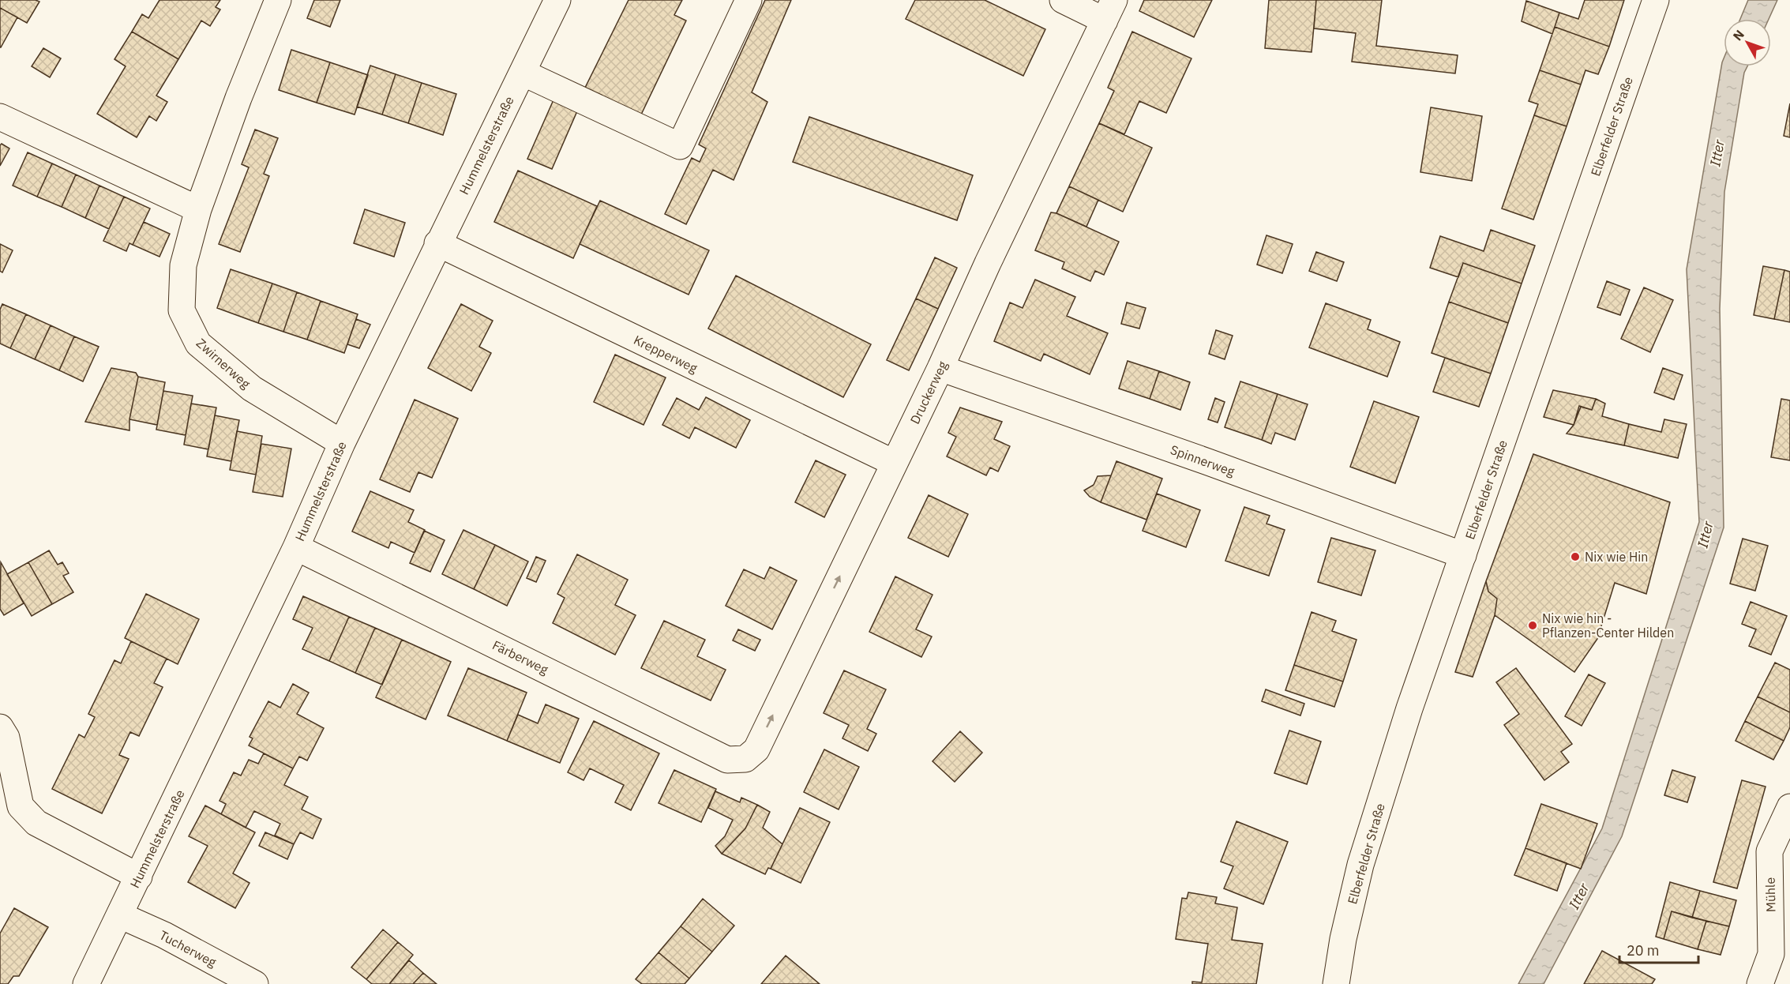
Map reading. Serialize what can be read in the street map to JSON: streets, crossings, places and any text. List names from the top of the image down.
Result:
{
  "streets": {
    "street": [
      "Elberfelder Straße",
      "Hummelsterstraße",
      "Krepperweg",
      "Zwirnerweg",
      "Druckerweg",
      "Spinnerweg",
      "Färberweg",
      "Mühle",
      "Tucherweg"
    ]
  },
  "crossings": [
    ["Elberfelder Straße", "Spinnerweg"],
    ["Hummelsterstraße", "Krepperweg"],
    ["Hummelsterstraße", "Zwirnerweg"],
    ["Hummelsterstraße", "Färberweg"],
    ["Hummelsterstraße", "Tucherweg"],
    ["Krepperweg", "Druckerweg"],
    ["Druckerweg", "Spinnerweg"],
    ["Druckerweg", "Färberweg"]
  ],
  "one_way": ["Druckerweg"],
  "water": ["Itter"],
  "places": ["Nix wie Hin", "Nix wie hin - Pflanzen-Center Hilden"],
  "scale_bar": "20 m",
  "north": "top left"
}
